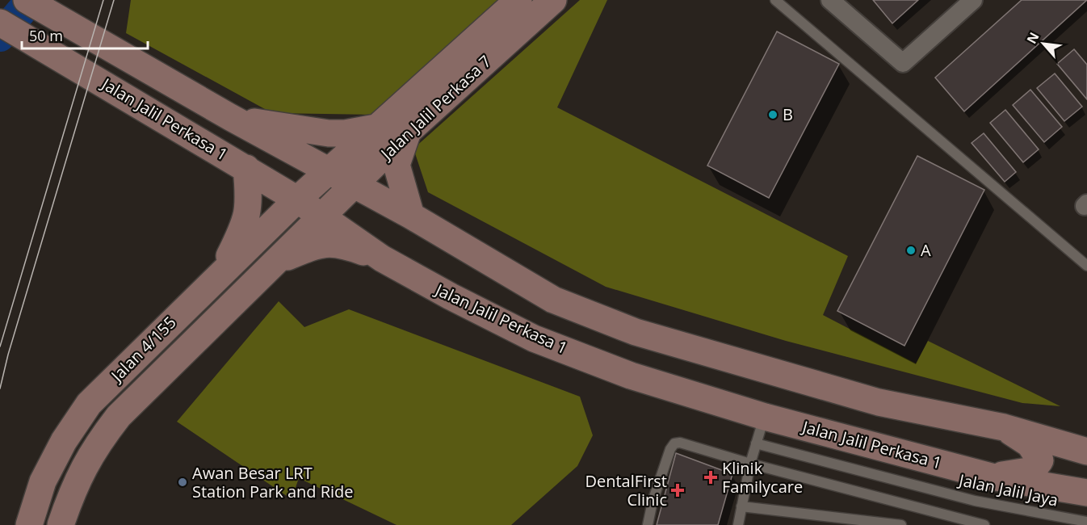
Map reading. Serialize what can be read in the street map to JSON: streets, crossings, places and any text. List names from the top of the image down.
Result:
{
  "streets": {
    "main road": ["Jalan Jalil Perkasa 7", "Jalan Jalil Perkasa 1", "Jalan 4/155"],
    "lane": ["Jalan Jalil Jaya"]
  },
  "crossings": [
    ["Jalan Jalil Perkasa 7", "Jalan Jalil Perkasa 1"],
    ["Jalan Jalil Perkasa 7", "Jalan 4/155"],
    ["Jalan Jalil Perkasa 1", "Jalan 4/155"]
  ],
  "places": {
    "other": ["B", "A", "Awan Besar LRT Station Park and Ride"],
    "health": ["Klinik Familycare", "DentalFirst Clinic"]
  },
  "scale_bar": "50 m",
  "north": "top left"
}
